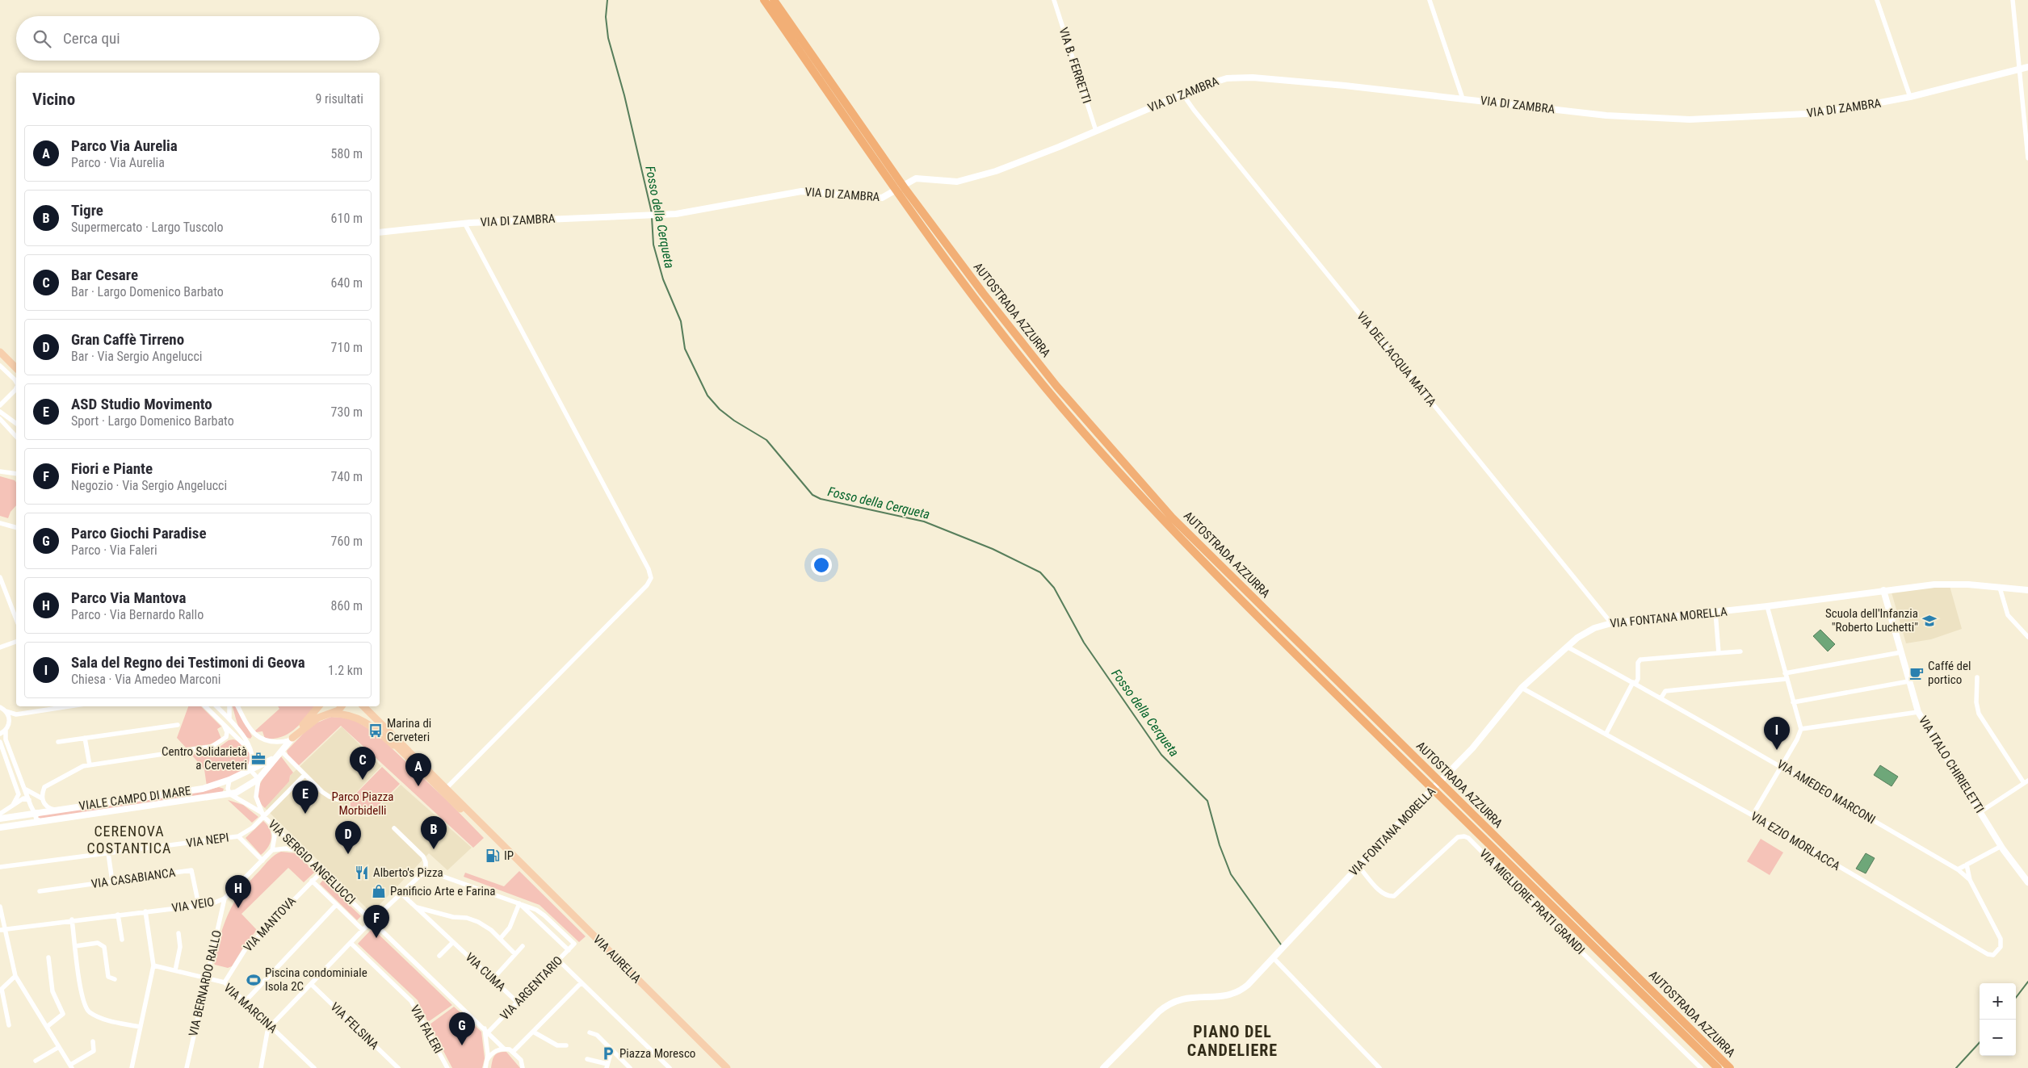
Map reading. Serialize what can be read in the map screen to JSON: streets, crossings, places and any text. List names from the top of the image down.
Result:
{
  "streets": {
    "highway": ["AUTOSTRADA AZZURRA"],
    "main road": ["VIA AURELIA"],
    "street": [
      "VIA B. FERRETTI",
      "VIA DI ZAMBRA",
      "VIA DELL'ACQUA MATTA",
      "VIA FONTANA MORELLA",
      "VIA ITALO CHIRIELETTI",
      "VIA AMEDEO MARCONI",
      "VIALE CAMPO DI MARE",
      "VIA NEPI",
      "VIA EZIO MORLACCA",
      "VIA SERGIO ANGELUCCI",
      "VIA CASABIANCA",
      "VIA MIGLIORIE PRATI GRANDI",
      "VIA VEIO",
      "VIA MANTOVA",
      "VIA CUMA",
      "VIA BERNARDO RALLO",
      "VIA ARGENTARIO",
      "VIA MARCINA",
      "VIA FELSINA",
      "VIA FALERI"
    ]
  },
  "crossings": [
    ["VIA B. FERRETTI", "VIA DI ZAMBRA"],
    ["VIA DI ZAMBRA", "VIA DELL'ACQUA MATTA"],
    ["VIA DELL'ACQUA MATTA", "VIA FONTANA MORELLA"],
    ["VIA FONTANA MORELLA", "VIA ITALO CHIRIELETTI"],
    ["VIA FONTANA MORELLA", "VIA AMEDEO MARCONI"],
    ["VIA FONTANA MORELLA", "VIA EZIO MORLACCA"],
    ["VIA FONTANA MORELLA", "VIA MIGLIORIE PRATI GRANDI"],
    ["VIA AMEDEO MARCONI", "VIA EZIO MORLACCA"],
    ["VIALE CAMPO DI MARE", "VIA SERGIO ANGELUCCI"],
    ["VIA NEPI", "VIA SERGIO ANGELUCCI"],
    ["VIA SERGIO ANGELUCCI", "VIA MANTOVA"],
    ["VIA SERGIO ANGELUCCI", "VIA ARGENTARIO"],
    ["VIA CASABIANCA", "VIA VEIO"],
    ["VIA VEIO", "VIA BERNARDO RALLO"],
    ["VIA MANTOVA", "VIA MARCINA"],
    ["VIA CUMA", "VIA ARGENTARIO"],
    ["VIA BERNARDO RALLO", "VIA MARCINA"]
  ],
  "districts": ["CERENOVA COSTANTICA", "PIANO DEL CANDELIERE"],
  "water": ["Fosso della Cerqueta"],
  "parks": ["Parco Piazza Morbidelli"],
  "places": {
    "school or university": ["Scuola dell'Infanzia \"Roberto Luchetti\""],
    "cafe": ["Caffé del portico"],
    "bus stop": ["Marina di Cerveteri"],
    "office": ["Centro Solidarietà a Cerveteri"],
    "fuel station": ["IP"],
    "restaurant": ["Alberto's Pizza"],
    "shop": ["Panificio Arte e Farina"],
    "sports": ["Piscina condominiale Isola 2C"],
    "parking": ["Piazza Moresco"]
  },
  "page": {
    "search": "Cerca qui",
    "heading": ["Vicino", "9 risultati"],
    "list": [
      {
        "mark": "A",
        "name": "Parco Via Aurelia",
        "note": "Parco · Via Aurelia",
        "value": "580 m"
      },
      {
        "mark": "B",
        "name": "Tigre",
        "note": "Supermercato · Largo Tuscolo",
        "value": "610 m"
      },
      {
        "mark": "C",
        "name": "Bar Cesare",
        "note": "Bar · Largo Domenico Barbato",
        "value": "640 m"
      },
      {
        "mark": "D",
        "name": "Gran Caffè Tirreno",
        "note": "Bar · Via Sergio Angelucci",
        "value": "710 m"
      },
      {
        "mark": "E",
        "name": "ASD Studio Movimento",
        "note": "Sport · Largo Domenico Barbato",
        "value": "730 m"
      },
      {
        "mark": "F",
        "name": "Fiori e Piante",
        "note": "Negozio · Via Sergio Angelucci",
        "value": "740 m"
      },
      {
        "mark": "G",
        "name": "Parco Giochi Paradise",
        "note": "Parco · Via Faleri",
        "value": "760 m"
      },
      {
        "mark": "H",
        "name": "Parco Via Mantova",
        "note": "Parco · Via Bernardo Rallo",
        "value": "860 m"
      },
      {
        "mark": "I",
        "name": "Sala del Regno dei Testimoni di Geova",
        "note": "Chiesa · Via Amedeo Marconi",
        "value": "1.2 km"
      }
    ],
    "pins": [
      "I",
      "C",
      "A",
      "E",
      "B",
      "D",
      "H",
      "F",
      "G"
    ],
    "map_buttons": ["+", "−"]
  }
}
